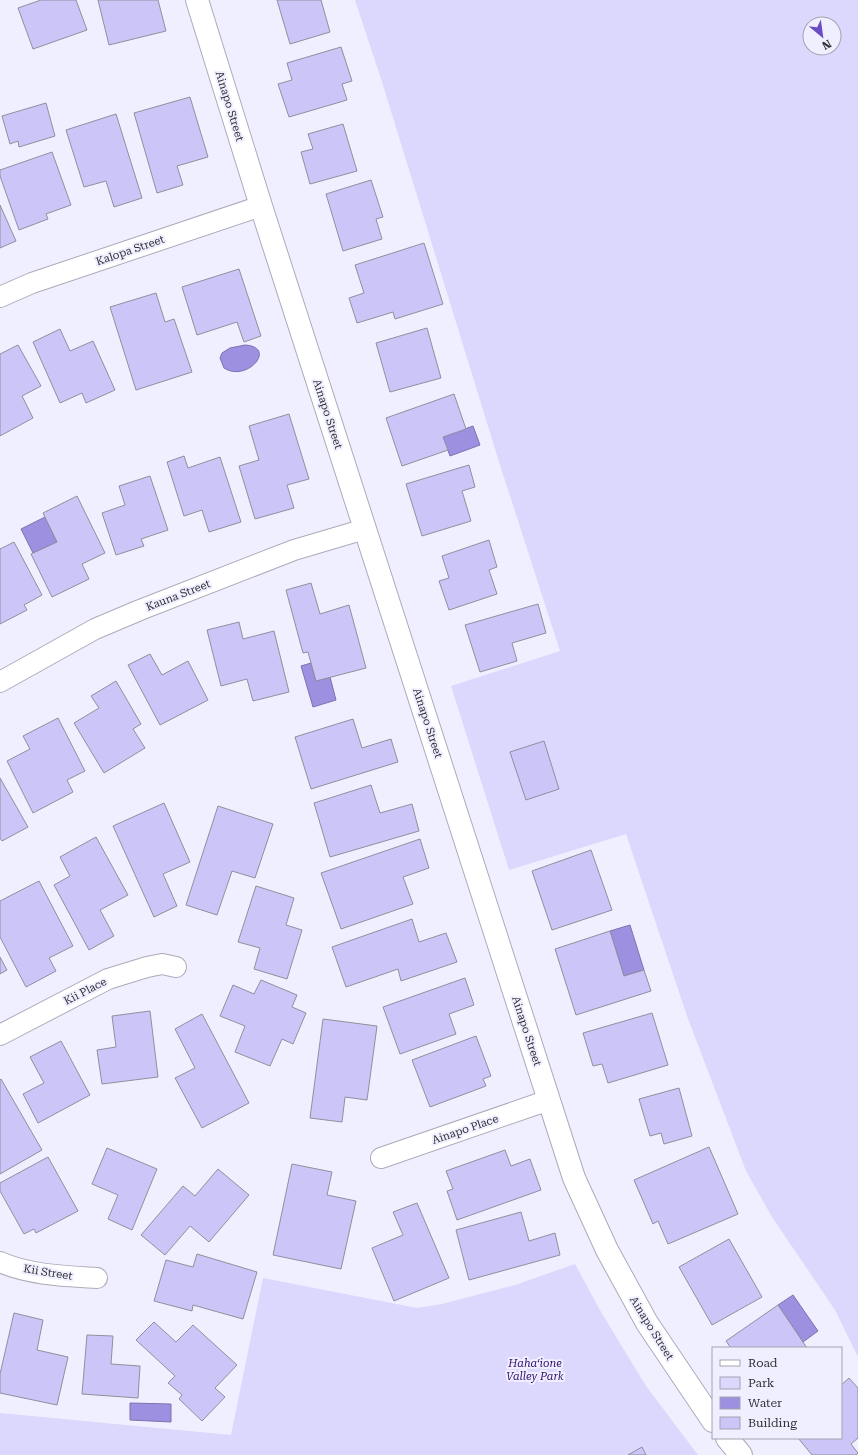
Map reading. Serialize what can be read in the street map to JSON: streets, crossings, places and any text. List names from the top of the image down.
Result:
{
  "streets": {
    "street": [
      "Ainapo Street",
      "Kalopa Street",
      "Kauna Street",
      "Kii Place",
      "Ainapo Place",
      "Kii Street"
    ]
  },
  "crossings": [
    ["Ainapo Street", "Kalopa Street"],
    ["Ainapo Street", "Kauna Street"],
    ["Ainapo Street", "Ainapo Place"]
  ],
  "parks": ["Haha‘ione Valley Park"],
  "legend": [
    "Road",
    "Park",
    "Water",
    "Building"
  ],
  "north": "bottom right"
}
